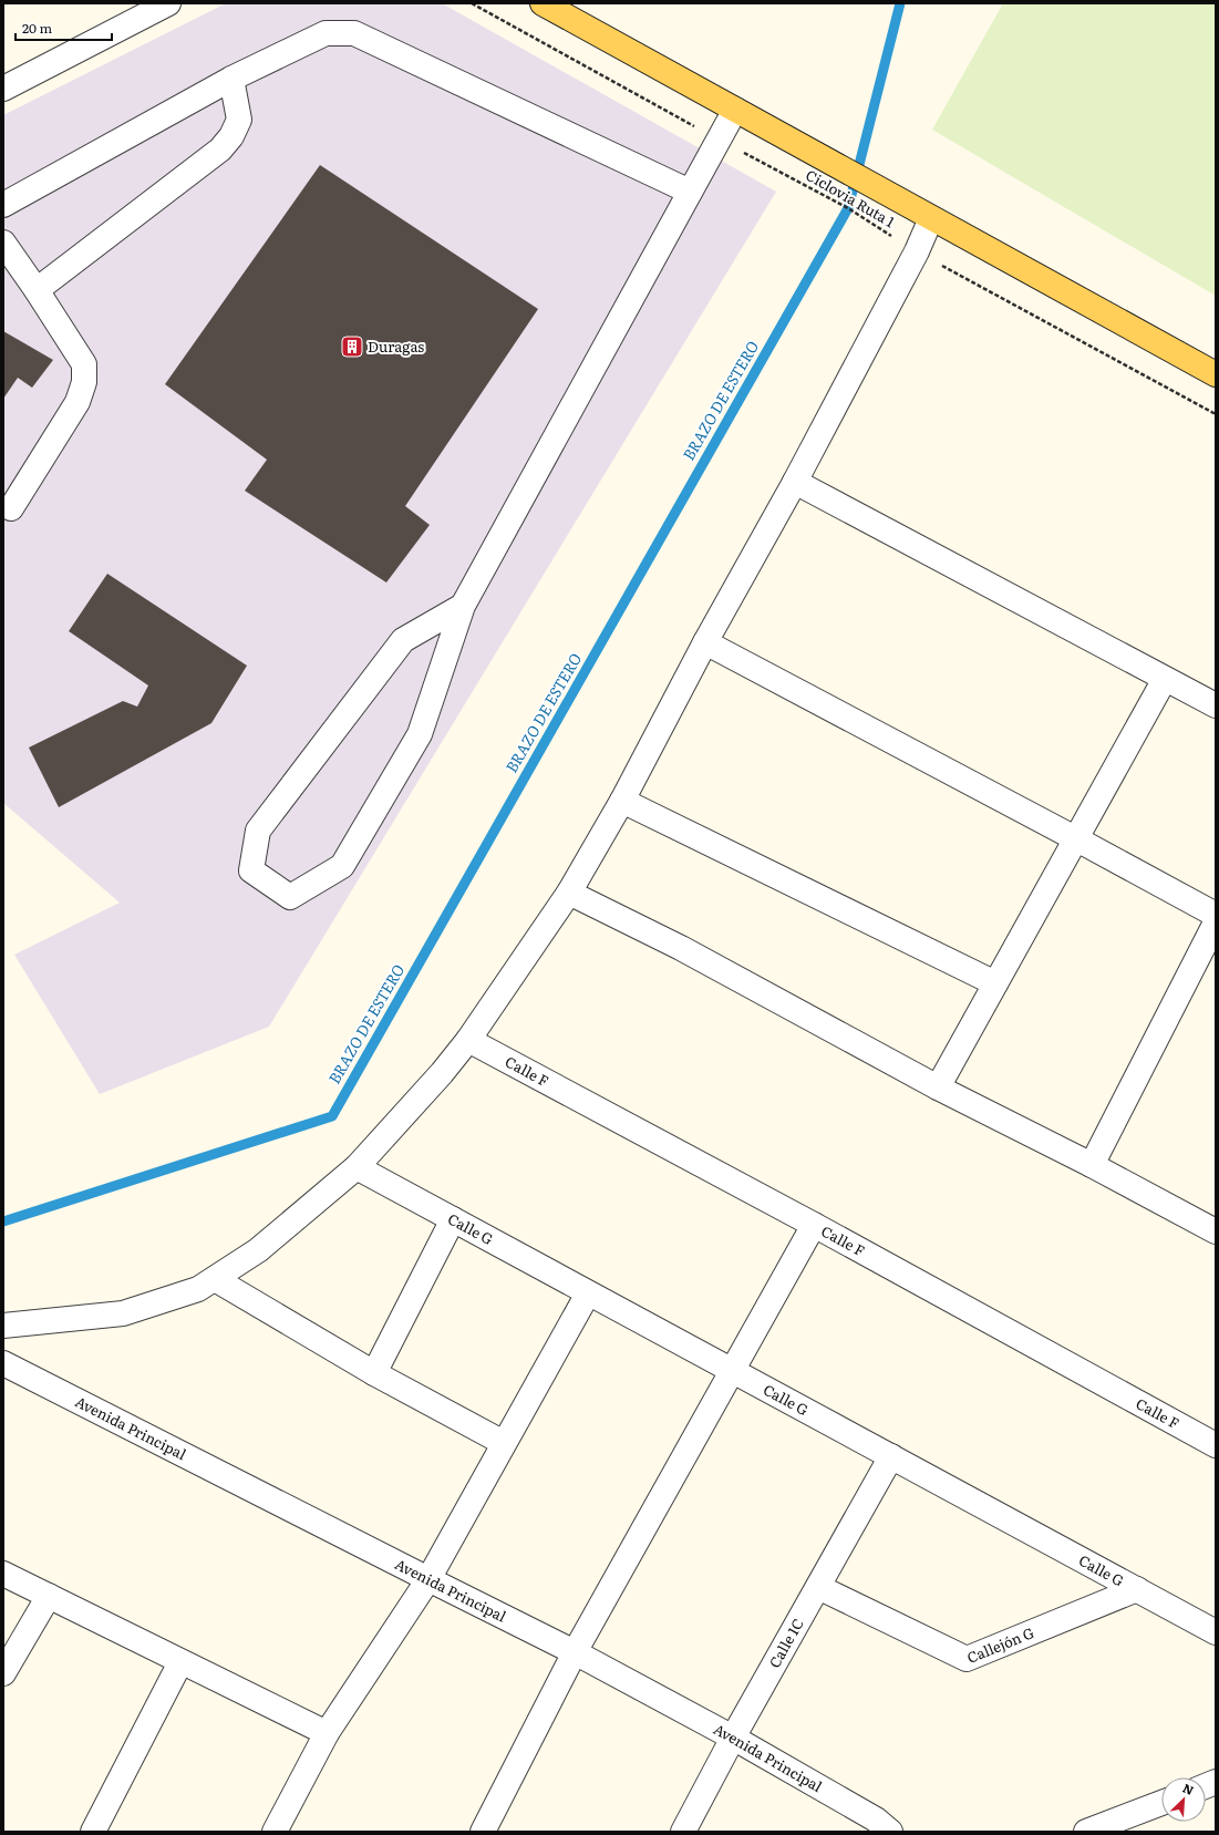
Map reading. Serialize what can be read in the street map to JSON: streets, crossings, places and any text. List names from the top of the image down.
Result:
{
  "streets": {
    "street": [
      "Calle F",
      "Calle G",
      "Avenida Principal",
      "Callejón G",
      "Calle 1C"
    ],
    "path": ["Ciclovia Ruta 1"]
  },
  "crossings": [
    ["Calle G", "Callejón G"],
    ["Calle G", "Calle 1C"],
    ["Avenida Principal", "Calle 1C"],
    ["Callejón G", "Calle 1C"]
  ],
  "water": ["BRAZO DE ESTERO"],
  "places": {
    "building": ["Duragas"]
  },
  "scale_bar": "20 m",
  "north": "top right"
}
